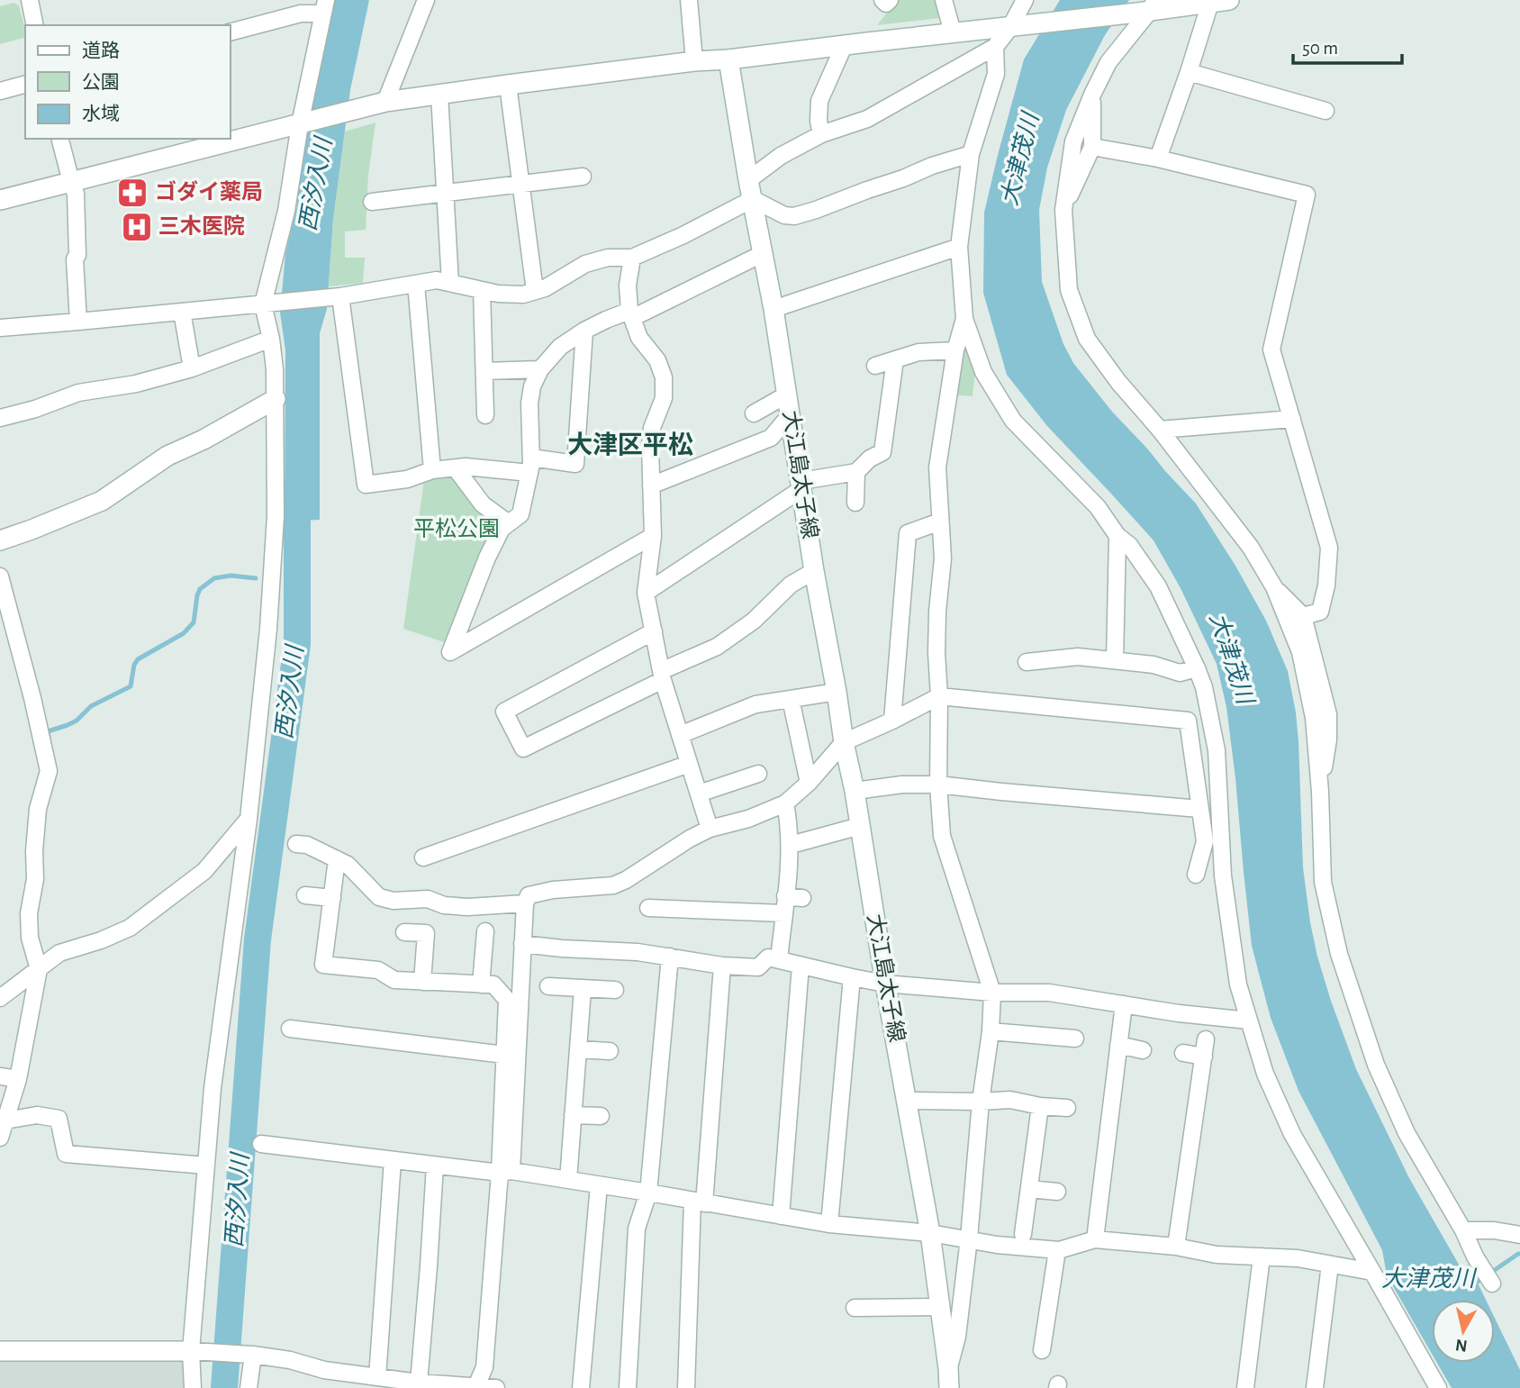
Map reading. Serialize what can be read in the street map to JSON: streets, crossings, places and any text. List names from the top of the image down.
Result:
{
  "streets": {
    "main road": ["大江島太子線"]
  },
  "districts": ["大津区平松"],
  "water": ["大津茂川", "西汐入川"],
  "parks": ["平松公園"],
  "places": {
    "pharmacy": ["ゴダイ薬局"],
    "hospital": ["三木医院"]
  },
  "legend": ["道路", "公園", "水域"],
  "scale_bar": "50 m",
  "north": "bottom"
}
